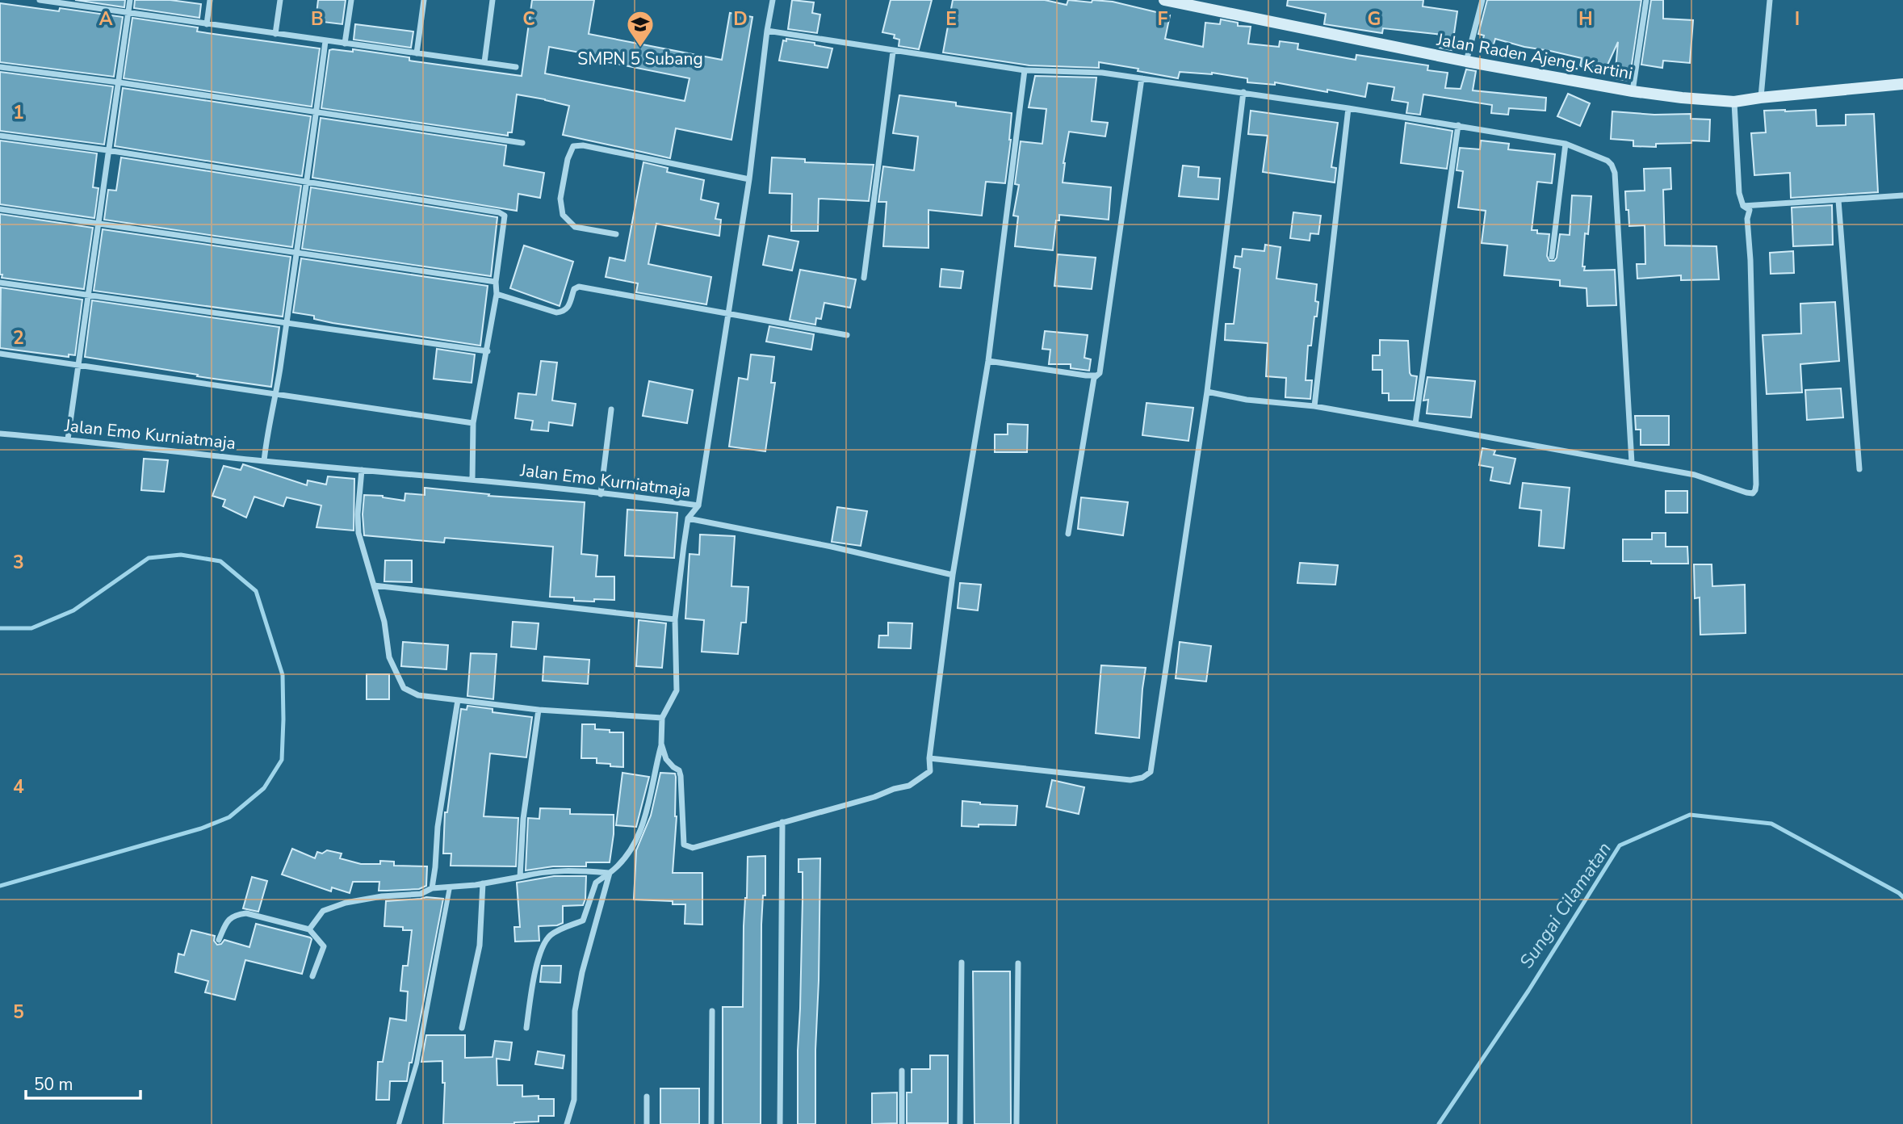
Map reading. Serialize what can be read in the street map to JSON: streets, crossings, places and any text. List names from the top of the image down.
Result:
{
  "streets": {
    "main road": ["Jalan Raden Ajeng. Kartini"],
    "street": ["Jalan Emo Kurniatmaja"]
  },
  "water": ["Sungai Cilamatan"],
  "places": {
    "school or university": ["SMPN 5 Subang"]
  },
  "scale_bar": "50 m",
  "grid": {
    "columns": [
      "A",
      "B",
      "C",
      "D",
      "E",
      "F",
      "G",
      "H",
      "I"
    ],
    "rows": [
      "1",
      "2",
      "3",
      "4",
      "5"
    ]
  }
}
